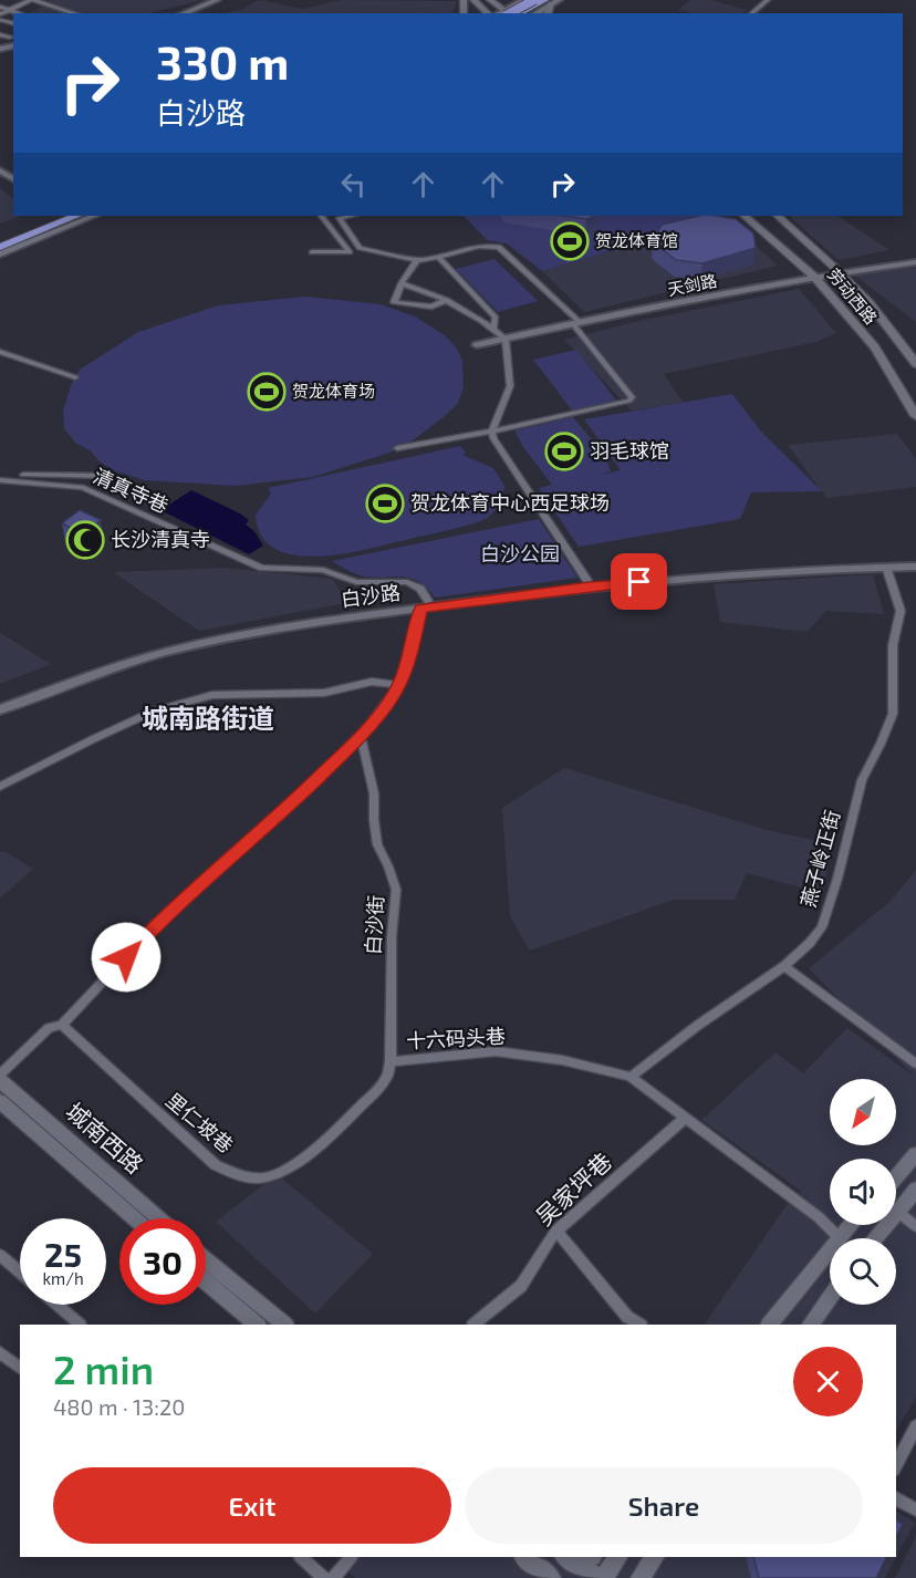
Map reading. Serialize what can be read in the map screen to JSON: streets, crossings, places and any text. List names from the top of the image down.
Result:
{
  "streets": {
    "main road": ["劳动西路", "城南西路"],
    "street": [
      "天剑路",
      "清真寺巷",
      "白沙路",
      "燕子岭正街",
      "白沙街",
      "十六码头巷",
      "里仁坡巷",
      "吴家坪巷"
    ]
  },
  "crossings": [
    ["天剑路", "劳动西路"],
    ["清真寺巷", "白沙路"],
    ["白沙路", "燕子岭正街"],
    ["燕子岭正街", "十六码头巷"],
    ["白沙街", "里仁坡巷"],
    ["十六码头巷", "里仁坡巷"]
  ],
  "districts": ["城南路街道"],
  "parks": ["白沙公园"],
  "places": {
    "sports": [
      "贺龙体育馆",
      "贺龙体育场",
      "羽毛球馆",
      "贺龙体育中心西足球场"
    ],
    "mosque": ["长沙清真寺"]
  },
  "north": "bottom left",
  "page": {
    "turn": ["330 m", "白沙路"],
    "speed": "25 km/h",
    "limit": "30",
    "heading": ["2 min", "480 m · 13:20"],
    "buttons": ["Exit", "Share"]
  }
}
